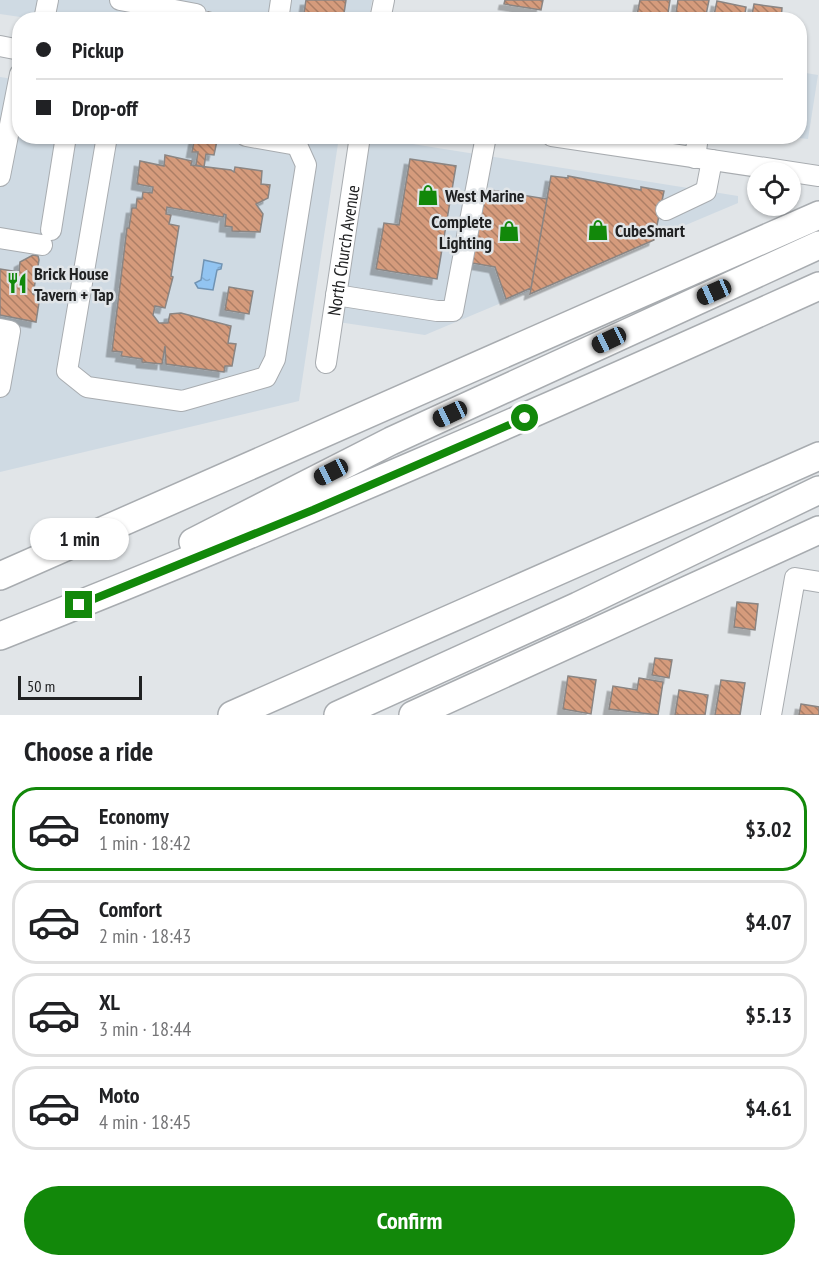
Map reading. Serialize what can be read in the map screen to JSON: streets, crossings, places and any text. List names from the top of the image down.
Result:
{
  "streets": {
    "street": ["North Church Avenue"]
  },
  "places": {
    "shop": ["West Marine", "CubeSmart", "Complete Lighting"],
    "restaurant": ["Brick House Tavern + Tap"]
  },
  "scale_bar": "50 m",
  "page": {
    "banner": ["Pickup", "Drop-off"],
    "bubble": "1 min",
    "scale": "50 m",
    "heading": "Choose a ride",
    "list": [
      {
        "name": "Economy",
        "note": "1 min · 18:42",
        "value": "$3.02"
      },
      {
        "name": "Comfort",
        "note": "2 min · 18:43",
        "value": "$4.07"
      },
      {
        "name": "XL",
        "note": "3 min · 18:44",
        "value": "$5.13"
      },
      {
        "name": "Moto",
        "note": "4 min · 18:45",
        "value": "$4.61"
      }
    ],
    "buttons": "Confirm"
  }
}
